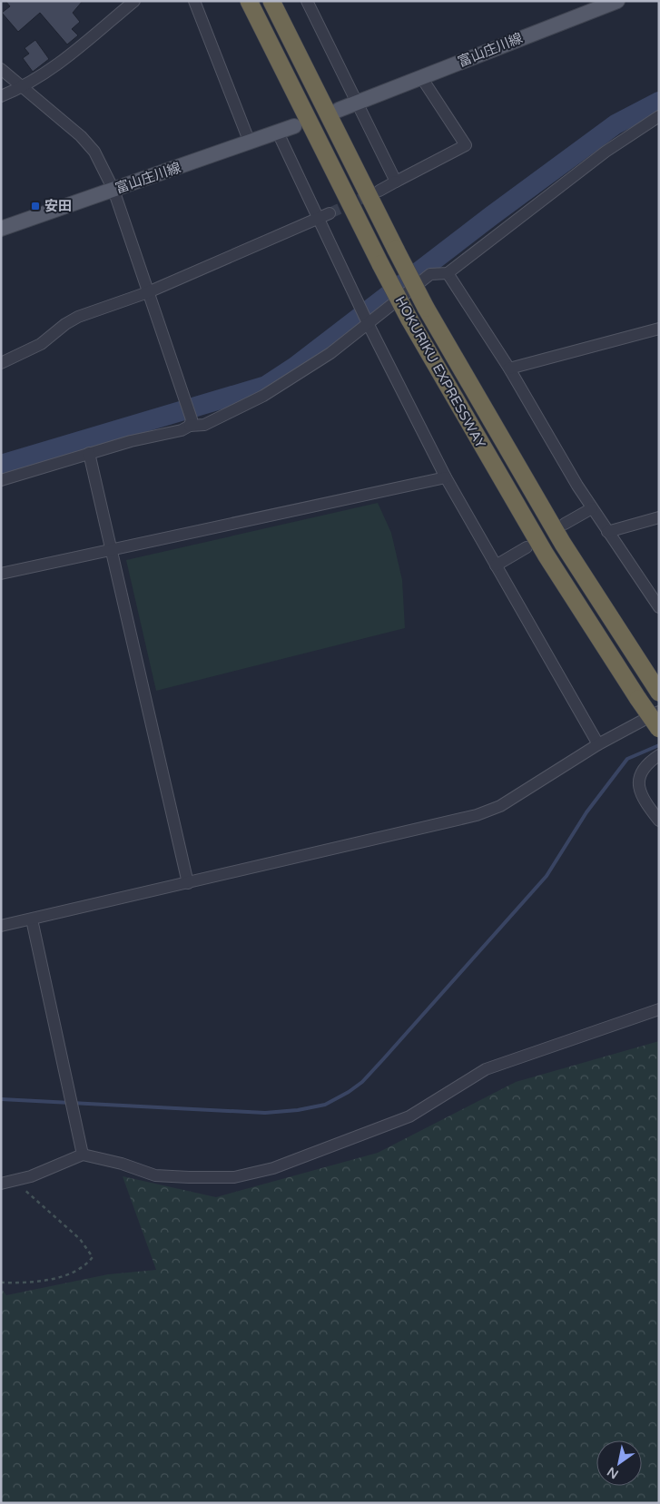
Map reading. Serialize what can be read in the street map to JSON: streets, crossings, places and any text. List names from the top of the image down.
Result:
{
  "streets": {
    "highway": ["HOKURIKU EXPRESSWAY"],
    "main road": ["富山庄川線"]
  },
  "places": {
    "transit": ["安田"]
  },
  "north": "bottom left"
}
